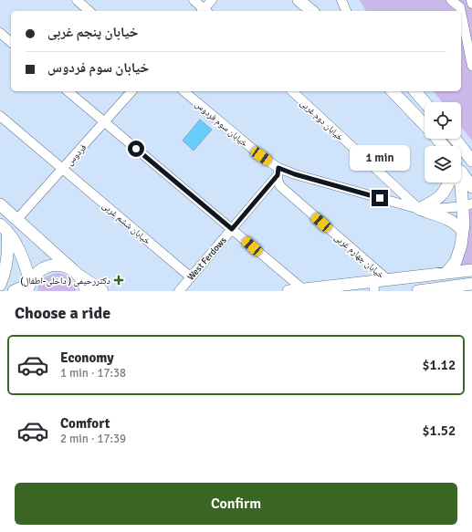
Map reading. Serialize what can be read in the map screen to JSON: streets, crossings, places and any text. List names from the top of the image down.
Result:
{
  "streets": {
    "street": [
      "خیابان دوم غربی",
      "خیابان سوم فردوس",
      "فردوس",
      "خیابان ششم غربی",
      "خیابان چهارم غربی",
      "West Ferdows"
    ]
  },
  "crossings": [
    ["خیابان دوم غربی", "خیابان سوم فردوس"],
    ["خیابان سوم فردوس", "خیابان چهارم غربی"],
    ["خیابان سوم فردوس", "West Ferdows"],
    ["فردوس", "خیابان ششم غربی"],
    ["خیابان ششم غربی", "West Ferdows"],
    ["خیابان چهارم غربی", "West Ferdows"]
  ],
  "places": {
    "health": ["دکتررحیمی ( داخلی-اطفال)"]
  },
  "page": {
    "banner": ["خیابان پنجم غربی", "خیابان سوم فردوس"],
    "bubble": "1 min",
    "heading": "Choose a ride",
    "list": [
      {
        "name": "Economy",
        "note": "1 min · 17:38",
        "value": "$1.12"
      },
      {
        "name": "Comfort",
        "note": "2 min · 17:39",
        "value": "$1.52"
      }
    ],
    "buttons": "Confirm"
  }
}
